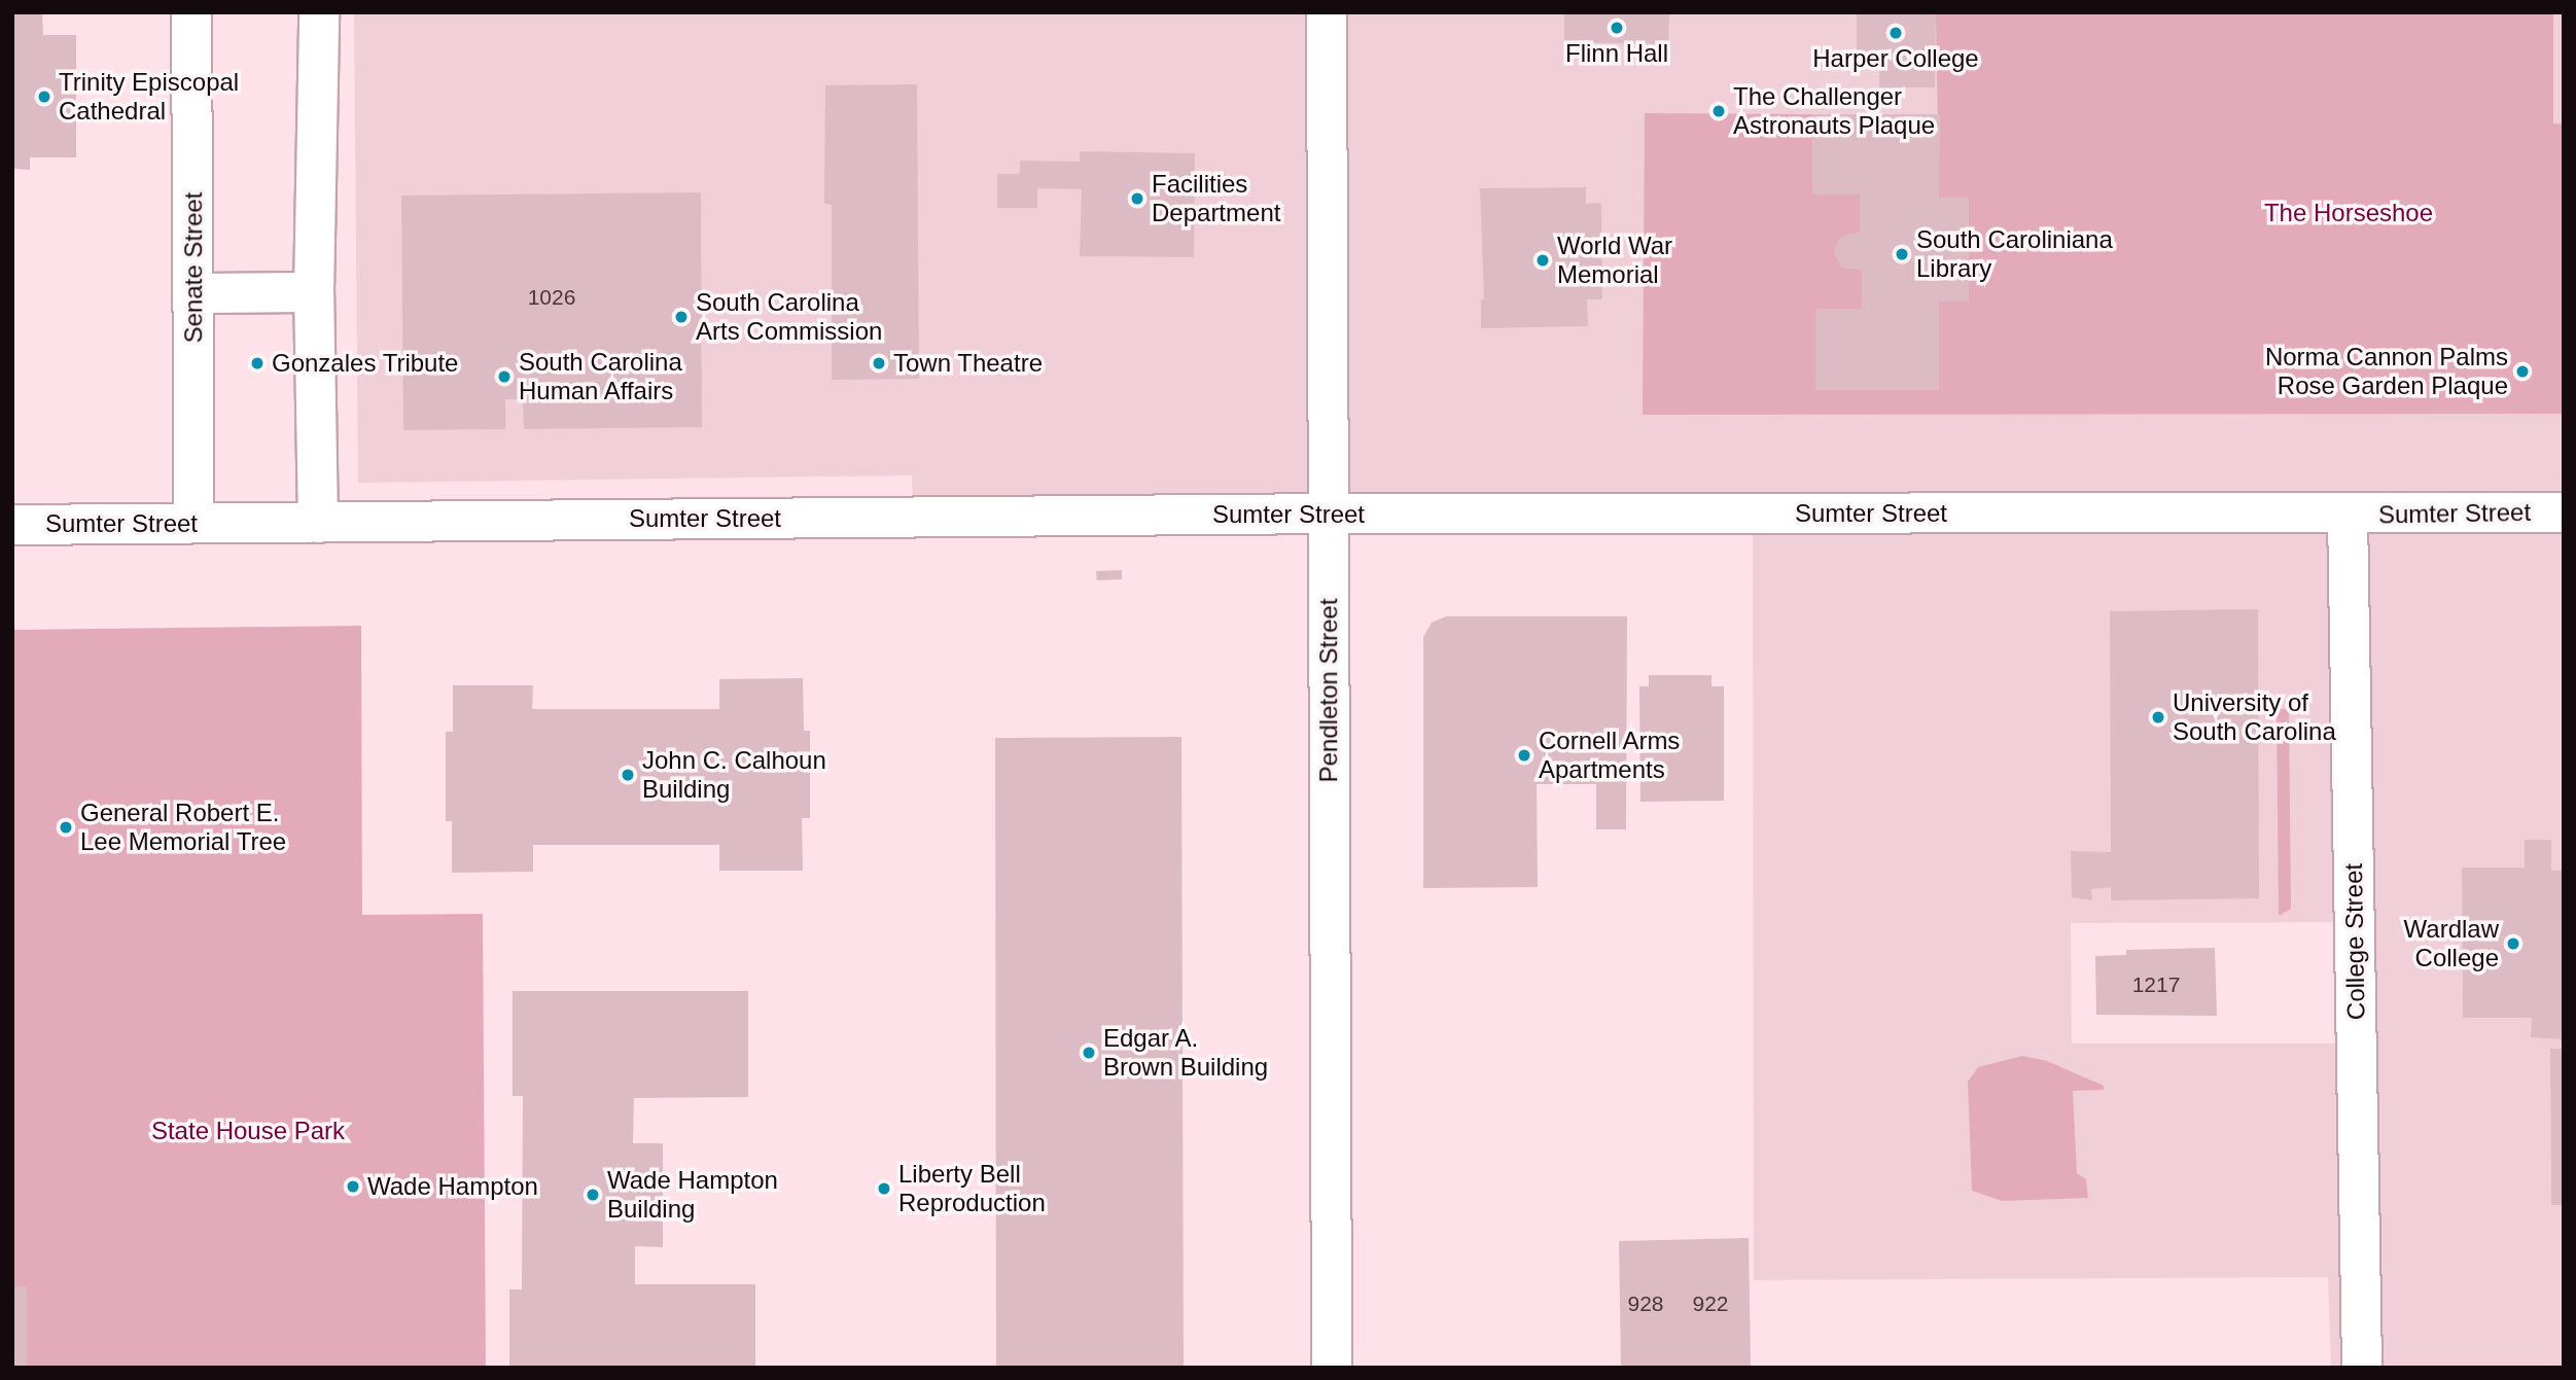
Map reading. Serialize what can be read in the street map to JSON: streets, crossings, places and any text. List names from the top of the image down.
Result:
{
  "streets": {
    "street": [
      "Senate Street",
      "Sumter Street",
      "Pendleton Street",
      "College Street"
    ]
  },
  "crossings": [
    ["Senate Street", "Sumter Street"],
    ["Sumter Street", "Pendleton Street"],
    ["Sumter Street", "College Street"]
  ],
  "parks": ["The Horseshoe", "State House Park"],
  "places": [
    "Flinn Hall",
    "Harper College",
    "Trinity Episcopal Cathedral",
    "The Challenger Astronauts Plaque",
    "Facilities Department",
    "South Caroliniana Library",
    "World War Memorial",
    "South Carolina Arts Commission",
    "Gonzales Tribute",
    "Town Theatre",
    "Norma Cannon Palms Rose Garden Plaque",
    "South Carolina Human Affairs",
    "University of South Carolina",
    "Cornell Arms Apartments",
    "John C. Calhoun Building",
    "General Robert E. Lee Memorial Tree",
    "Wardlaw College",
    "Edgar A. Brown Building",
    "Wade Hampton",
    "Liberty Bell Reproduction",
    "Wade Hampton Building"
  ],
  "house_numbers": [
    "1026",
    "1217",
    "928",
    "922"
  ]
}
